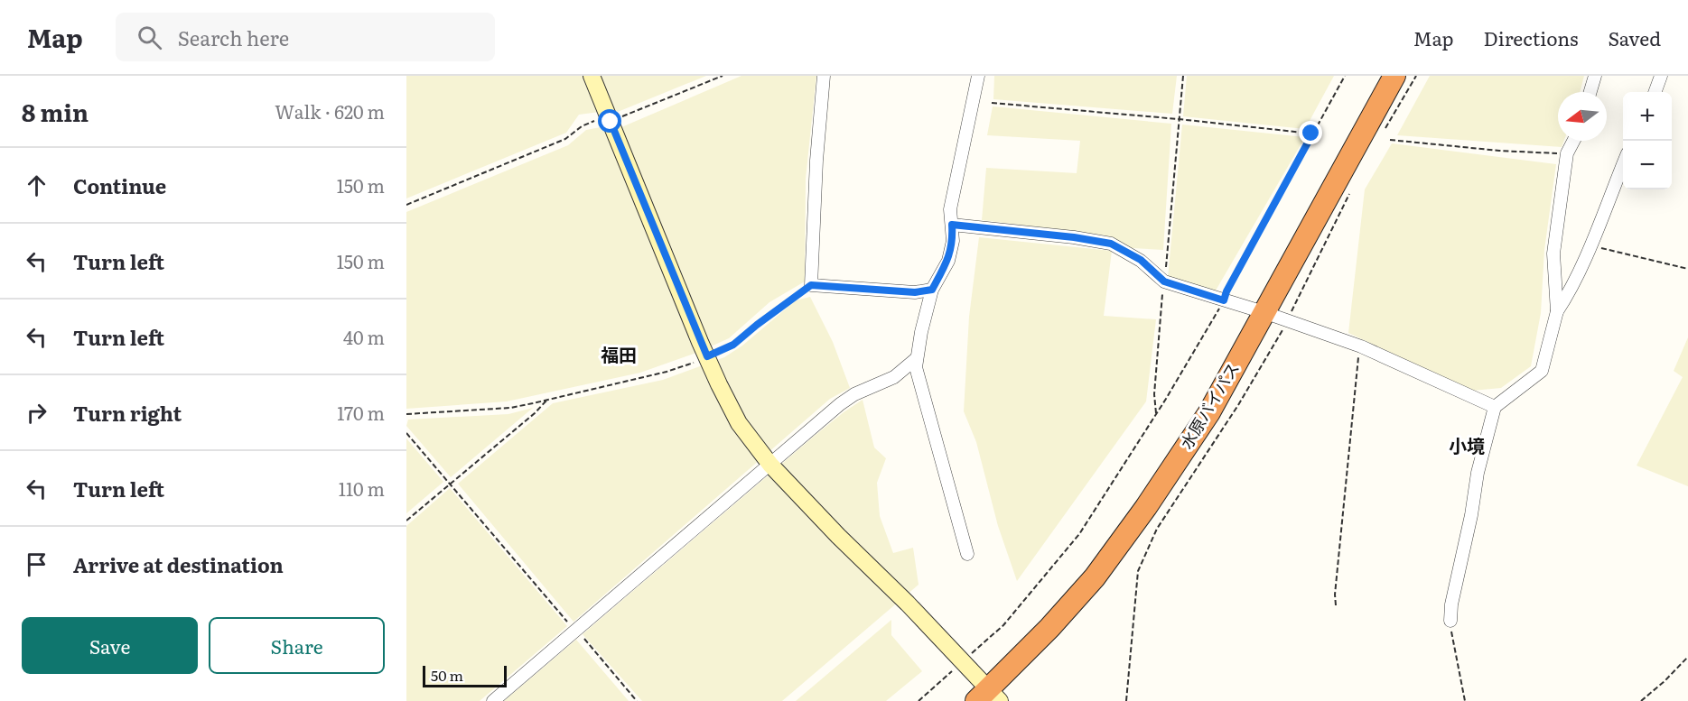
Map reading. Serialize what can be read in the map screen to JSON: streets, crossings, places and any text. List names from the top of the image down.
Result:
{
  "streets": {
    "highway": ["水原バイパス"]
  },
  "districts": ["福田", "小境"],
  "scale_bar": "50 m",
  "north": "left",
  "page": {
    "header": "Map",
    "search": "Search here",
    "nav": ["Map", "Directions", "Saved"],
    "heading": ["8 min", "Walk · 620 m"],
    "map_buttons": ["+", "−"],
    "list": [
      ["Continue", "150 m"],
      ["Turn left", "150 m"],
      ["Turn left", "40 m"],
      ["Turn right", "170 m"],
      ["Turn left", "110 m"],
      "Arrive at destination"
    ],
    "buttons": ["Save", "Share"],
    "scale": "50 m"
  }
}
